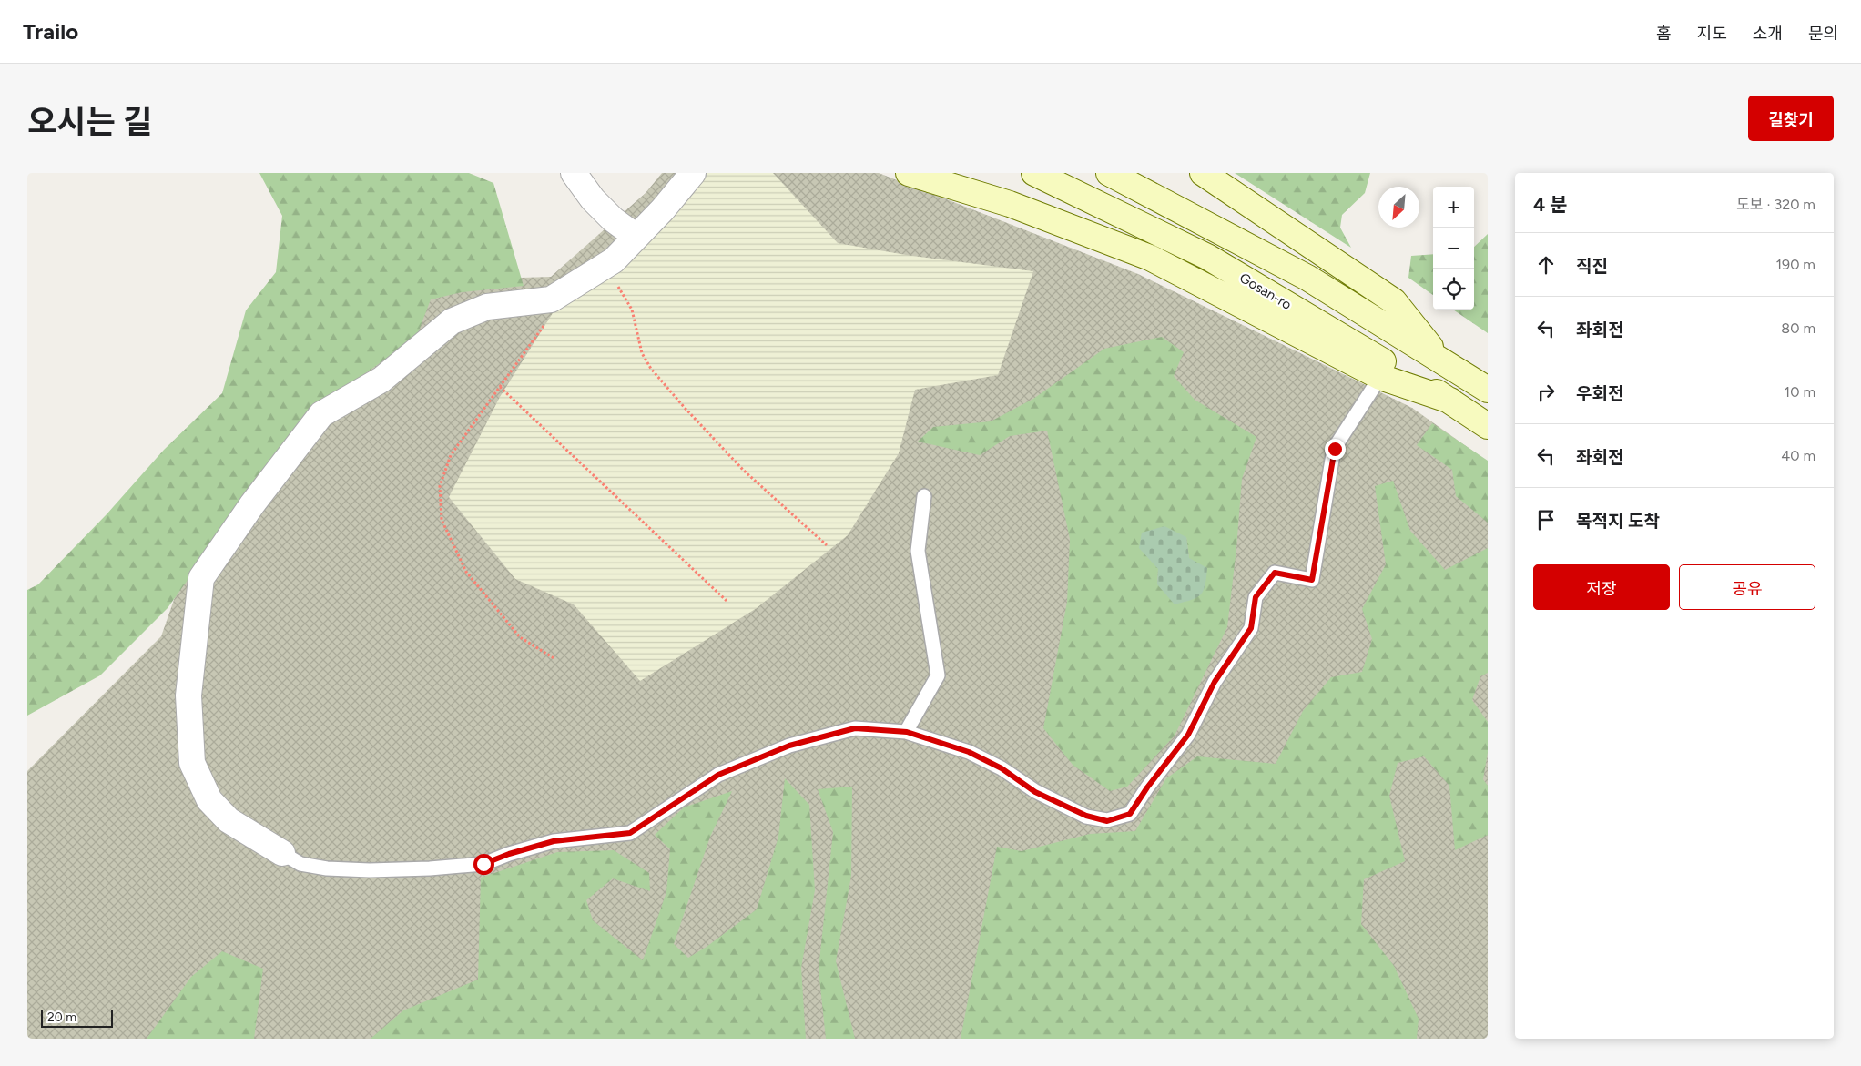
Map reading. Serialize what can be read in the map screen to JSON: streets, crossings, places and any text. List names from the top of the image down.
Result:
{
  "streets": {
    "street": ["Gosan-ro"]
  },
  "scale_bar": "20 m",
  "north": "bottom left",
  "page": {
    "header": "Trailo",
    "nav": [
      "홈",
      "지도",
      "소개",
      "문의"
    ],
    "title": "오시는 길",
    "buttons": [
      "길찾기",
      ["저장", "공유"]
    ],
    "heading": ["4 분", "도보 · 320 m"],
    "map_buttons": ["+", "−"],
    "list": [
      ["직진", "190 m"],
      ["좌회전", "80 m"],
      ["우회전", "10 m"],
      ["좌회전", "40 m"],
      "목적지 도착"
    ],
    "scale": "20 m"
  }
}
